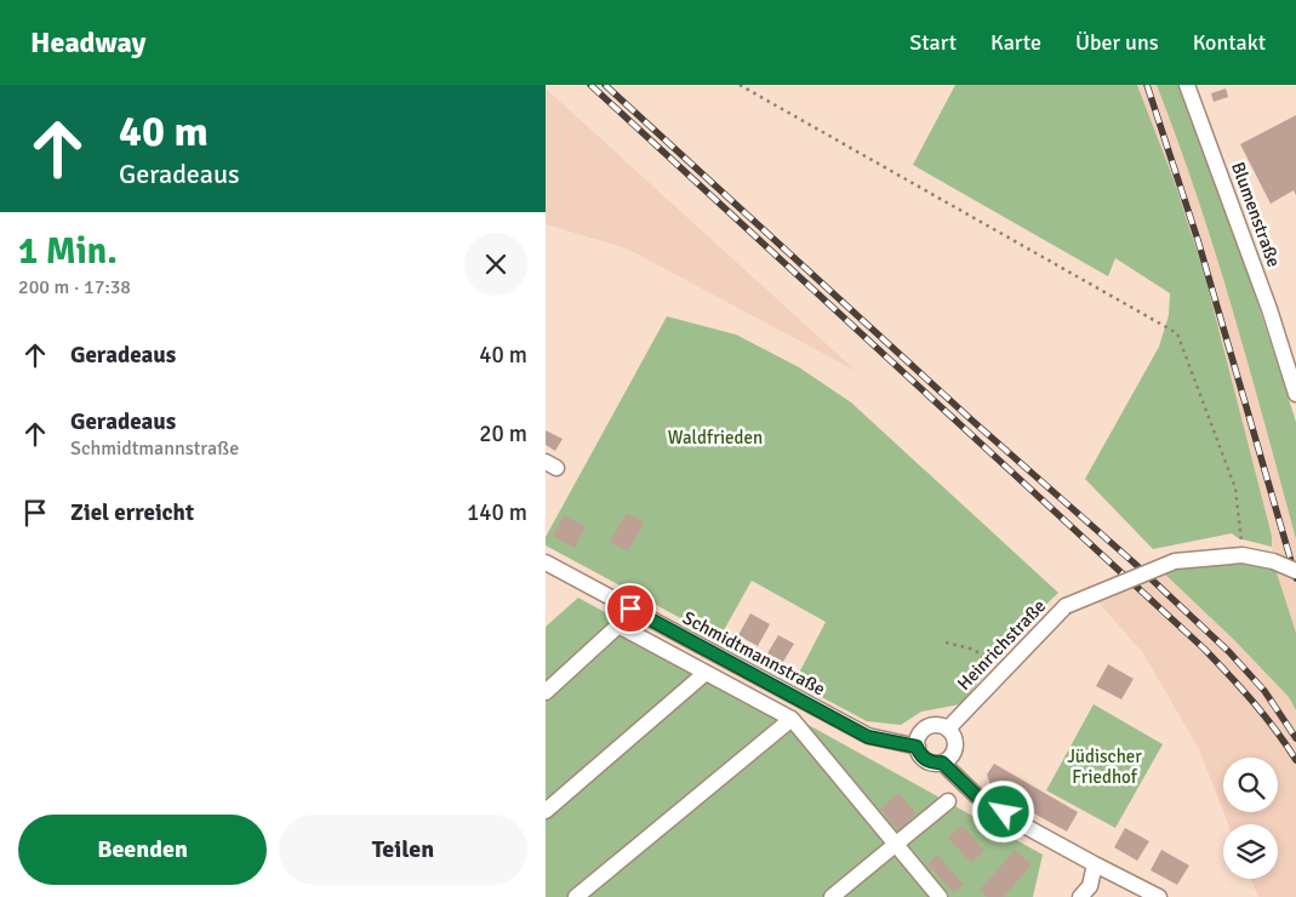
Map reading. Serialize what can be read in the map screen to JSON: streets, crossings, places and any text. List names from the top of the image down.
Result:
{
  "streets": {
    "street": ["Blumenstraße", "Heinrichstraße", "Schmidtmannstraße"]
  },
  "crossings": [
    ["Heinrichstraße", "Schmidtmannstraße"]
  ],
  "parks": ["Waldfrieden", "Jüdischer Friedhof"],
  "page": {
    "header": "Headway",
    "nav": [
      "Start",
      "Karte",
      "Über uns",
      "Kontakt"
    ],
    "turn": ["40 m", "Geradeaus"],
    "heading": ["1 Min.", "200 m · 17:38"],
    "list": [
      {
        "name": "Geradeaus",
        "value": "40 m"
      },
      {
        "name": "Geradeaus",
        "note": "Schmidtmannstraße",
        "value": "20 m"
      },
      {
        "name": "Ziel erreicht",
        "value": "140 m"
      }
    ],
    "buttons": ["Beenden", "Teilen"]
  }
}
